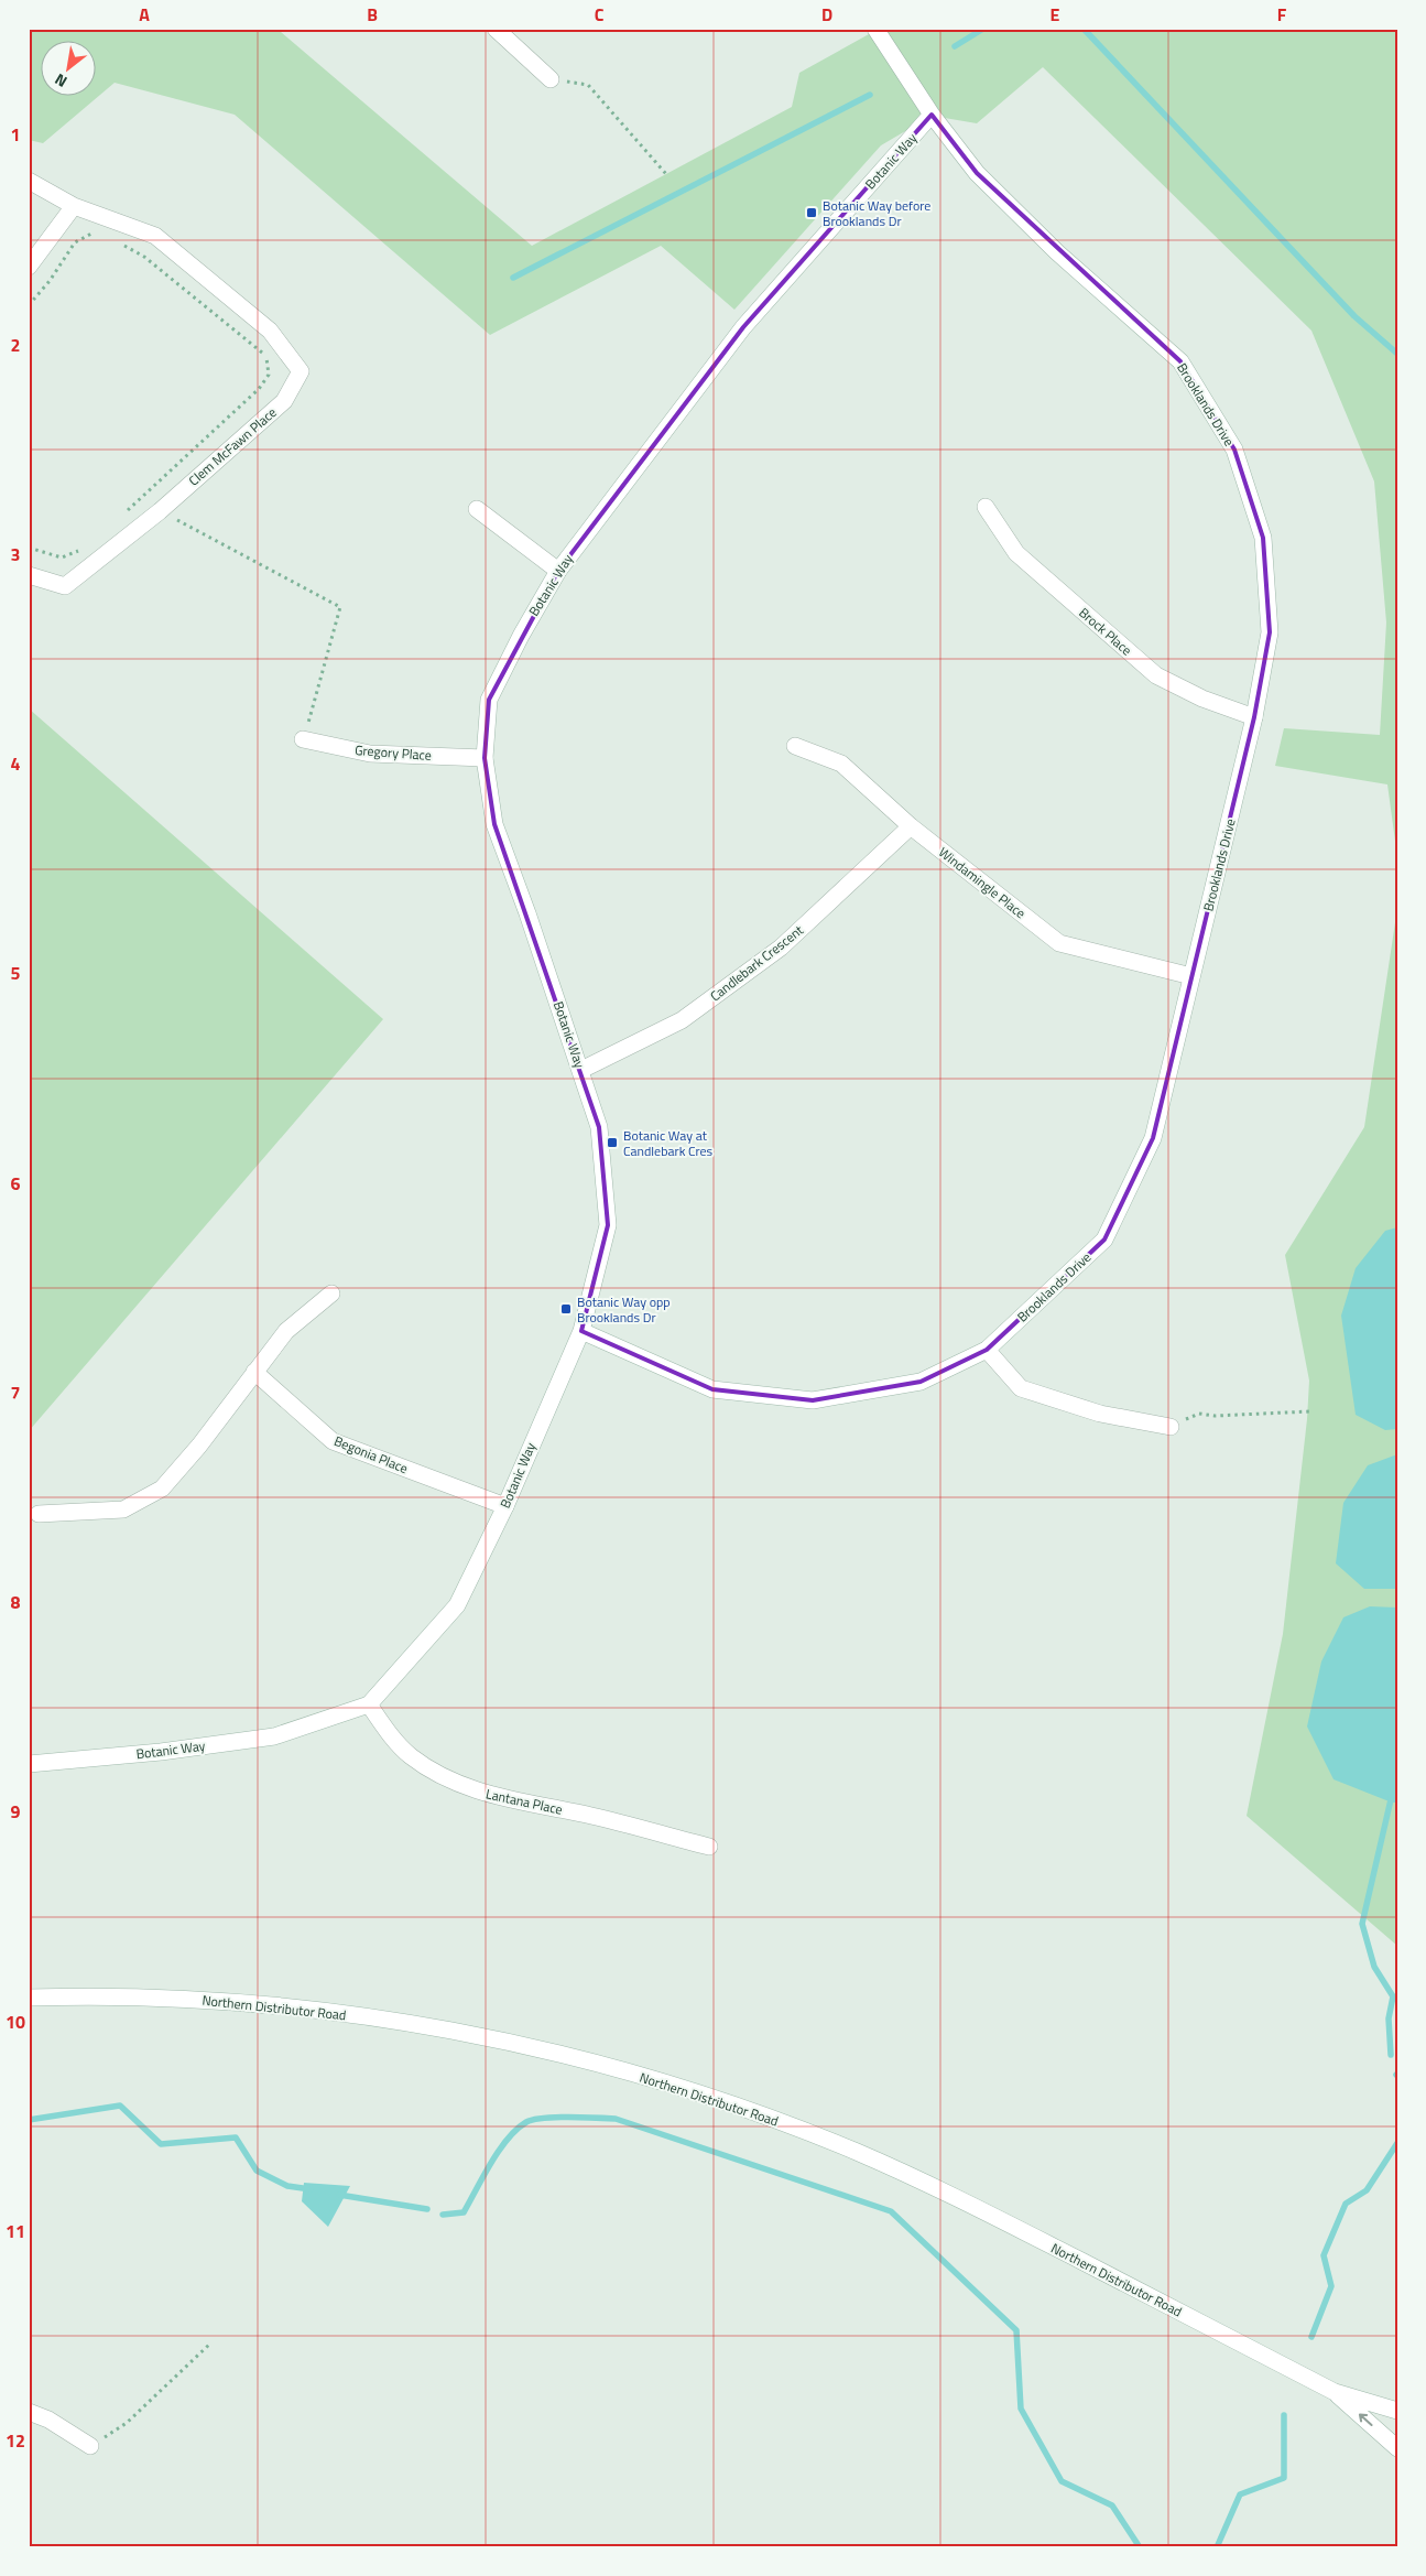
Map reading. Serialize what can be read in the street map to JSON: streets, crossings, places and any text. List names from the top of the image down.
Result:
{
  "streets": {
    "street": [
      "Botanic Way",
      "Brooklands Drive",
      "Clem McFawn Place",
      "Brock Place",
      "Gregory Place",
      "Windamingle Place",
      "Candlebark Crescent",
      "Begonia Place",
      "Lantana Place",
      "Northern Distributor Road"
    ]
  },
  "crossings": [
    ["Botanic Way", "Brooklands Drive"],
    ["Botanic Way", "Gregory Place"],
    ["Botanic Way", "Candlebark Crescent"],
    ["Botanic Way", "Begonia Place"],
    ["Botanic Way", "Lantana Place"],
    ["Brooklands Drive", "Brock Place"],
    ["Brooklands Drive", "Windamingle Place"],
    ["Windamingle Place", "Candlebark Crescent"]
  ],
  "places": {
    "transit": ["Botanic Way before Brooklands Dr", "Botanic Way at Candlebark Cres", "Botanic Way opp Brooklands Dr"]
  },
  "north": "bottom left",
  "grid": {
    "columns": [
      "A",
      "B",
      "C",
      "D",
      "E",
      "F"
    ],
    "rows": [
      "1",
      "2",
      "3",
      "4",
      "5",
      "6",
      "7",
      "8",
      "9",
      "10",
      "11",
      "12"
    ]
  }
}
